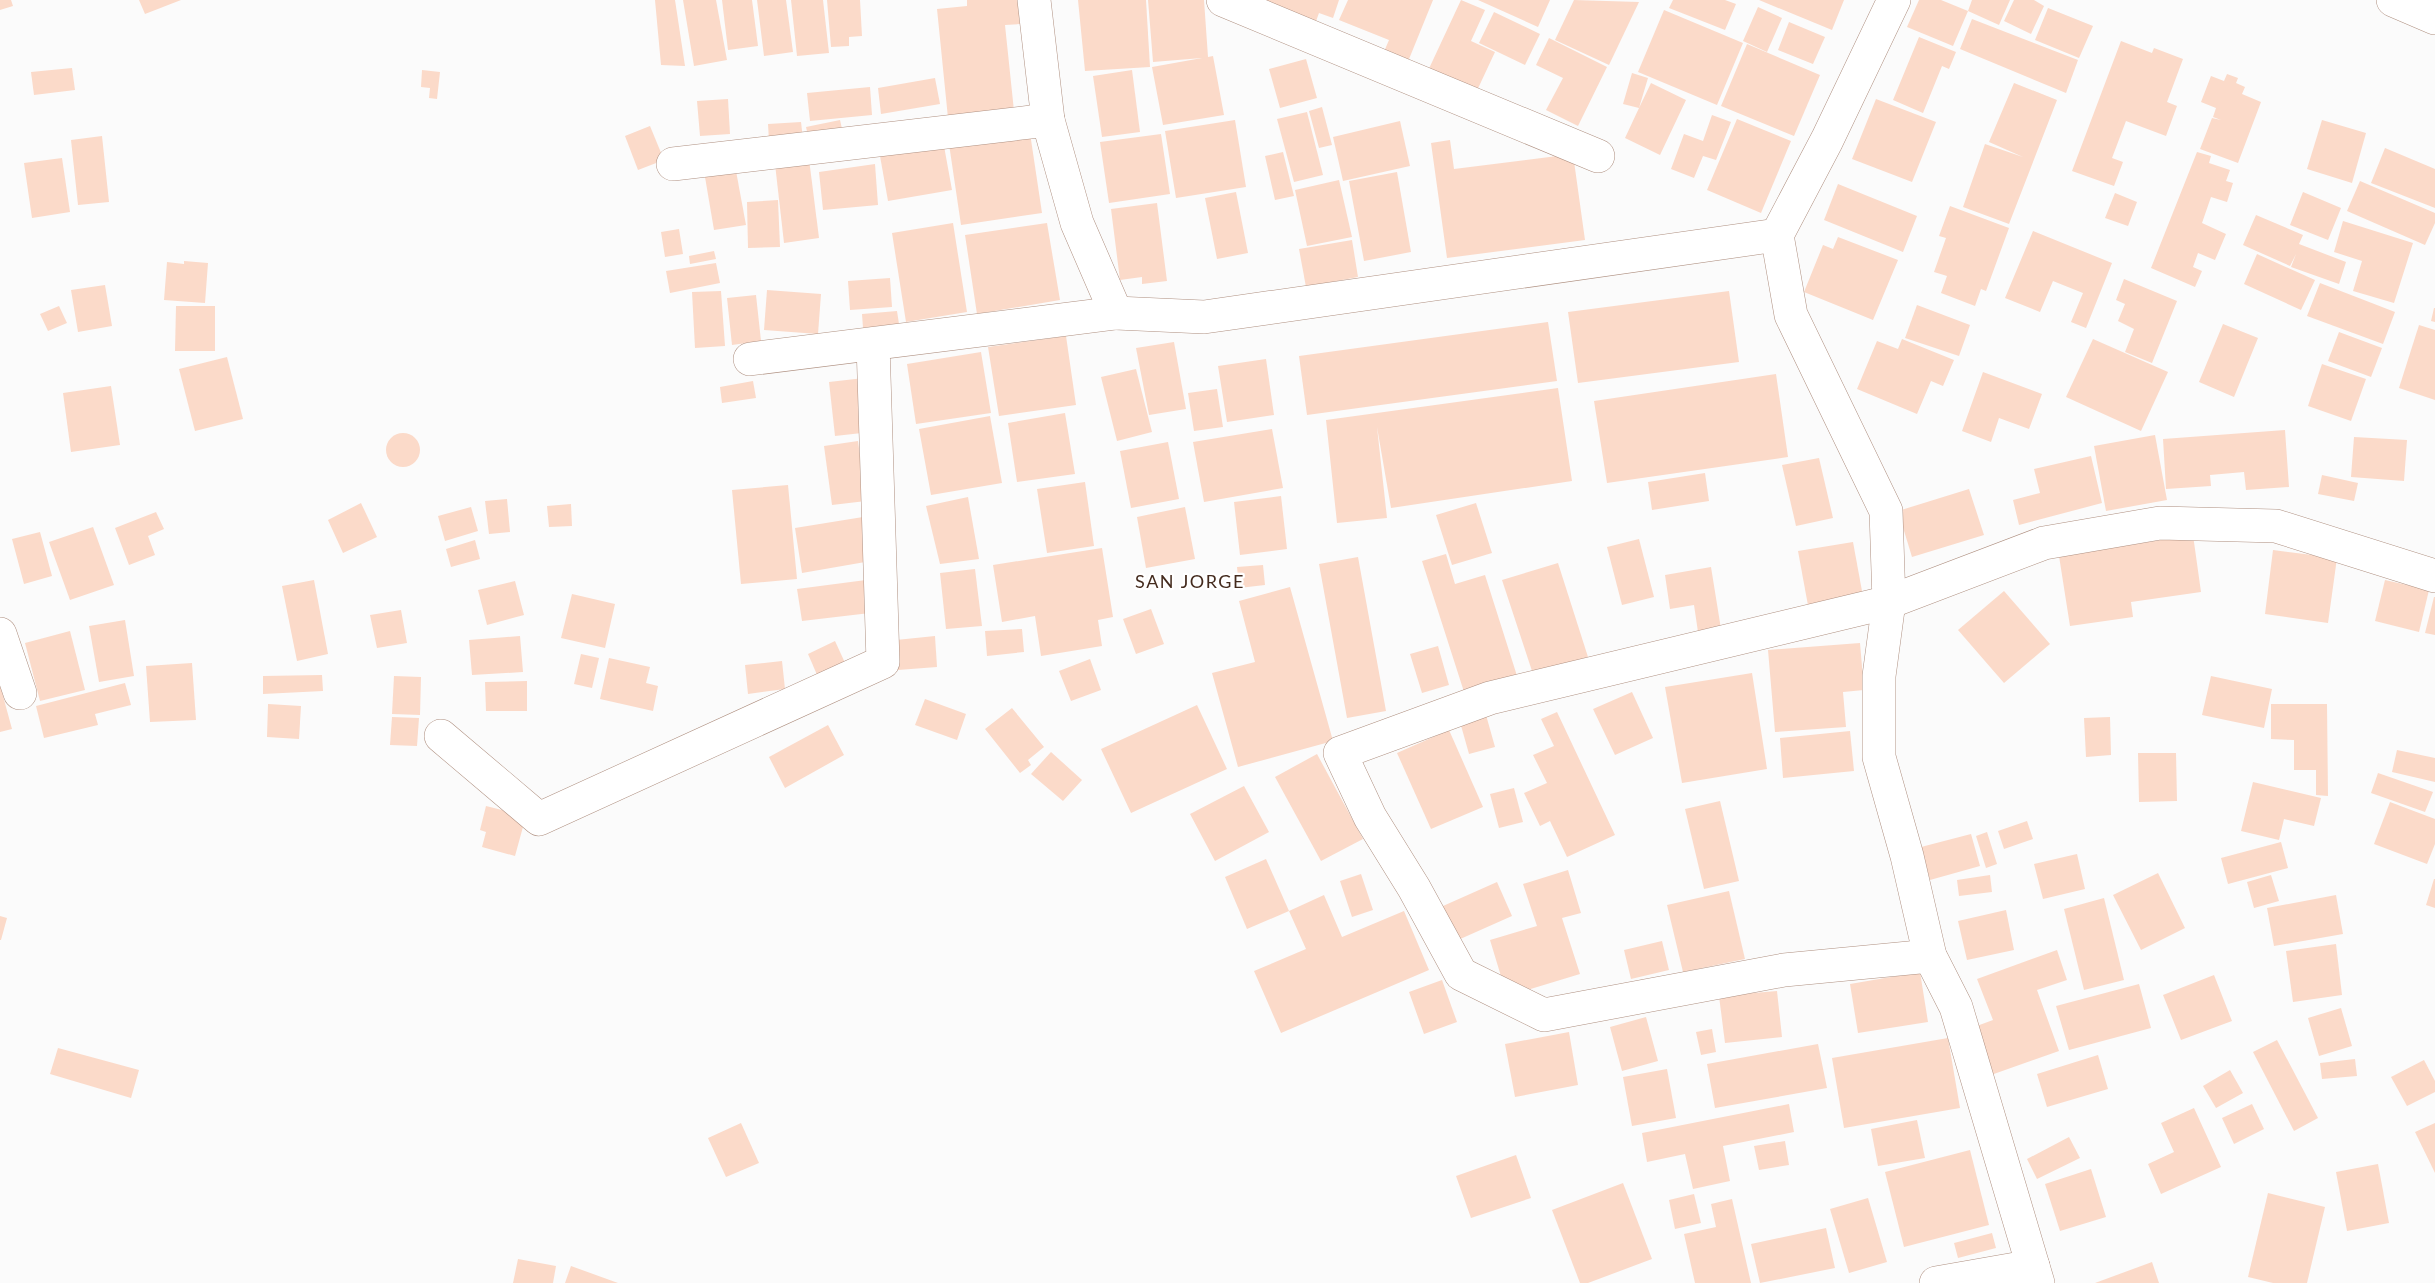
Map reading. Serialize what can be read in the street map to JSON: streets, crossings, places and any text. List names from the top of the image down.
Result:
{
  "districts": ["SAN JORGE"]
}
